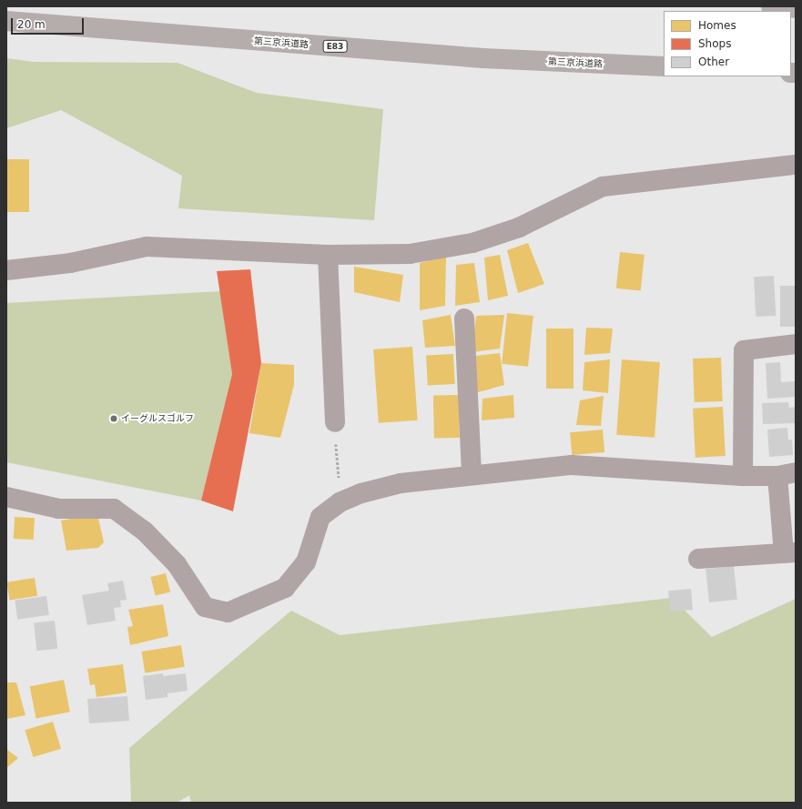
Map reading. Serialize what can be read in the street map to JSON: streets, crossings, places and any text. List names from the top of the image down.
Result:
{
  "streets": {
    "highway": ["第三京浜道路", "E83"]
  },
  "places": ["イーグルスゴルフ"],
  "legend": ["Homes", "Shops", "Other"],
  "scale_bar": "20 m"
}
